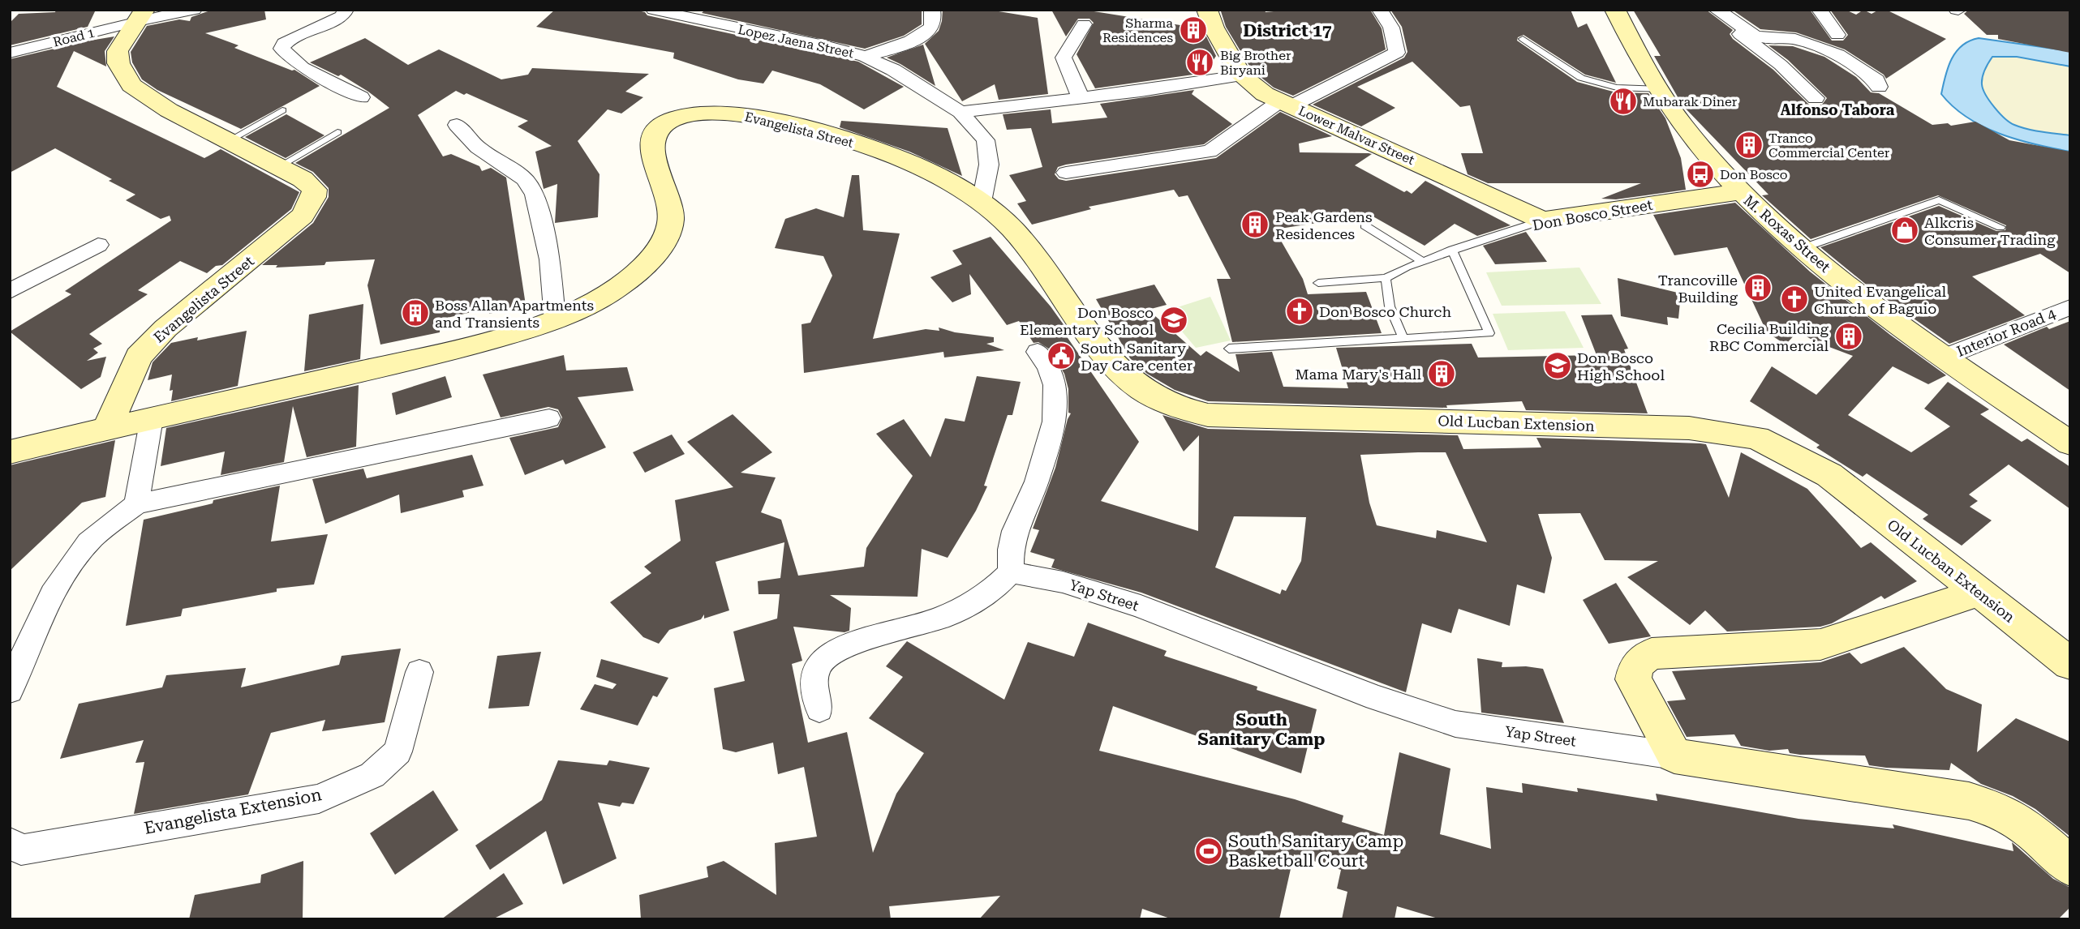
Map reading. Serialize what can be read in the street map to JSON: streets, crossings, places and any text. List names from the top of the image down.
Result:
{
  "streets": {
    "street": [
      "Road 1",
      "Lopez Jaena Street",
      "Evangelista Street",
      "Lower Malvar Street",
      "Don Bosco Street",
      "M. Roxas Street",
      "Interior Road 4",
      "Old Lucban Extension",
      "Yap Street",
      "Evangelista Extension"
    ]
  },
  "crossings": [
    ["Road 1", "Evangelista Street"],
    ["Lopez Jaena Street", "Evangelista Street"],
    ["Lopez Jaena Street", "Old Lucban Extension"],
    ["Evangelista Street", "Old Lucban Extension"],
    ["Lower Malvar Street", "Don Bosco Street"],
    ["Don Bosco Street", "M. Roxas Street"],
    ["M. Roxas Street", "Interior Road 4"]
  ],
  "districts": ["District 17", "Alfonso Tabora", "South Sanitary Camp"],
  "places": {
    "building": [
      "Sharma Residences",
      "Tranco Commercial Center",
      "Peak Gardens Residences",
      "Trancoville Building",
      "Boss Allan Apartments and Transients",
      "Cecilia Building RBC Commercial",
      "Mama Mary's Hall"
    ],
    "restaurant": ["Big Brother Biryani", "Mubarak Diner"],
    "bus stop": ["Don Bosco"],
    "shop": ["Alkcris Consumer Trading"],
    "church": ["United Evangelical Church of Baguio", "Don Bosco Church"],
    "school or university": ["Don Bosco Elementary School", "Don Bosco High School"],
    "public building": ["South Sanitary Day Care center"],
    "sports": ["South Sanitary Camp Basketball Court"]
  }
}
